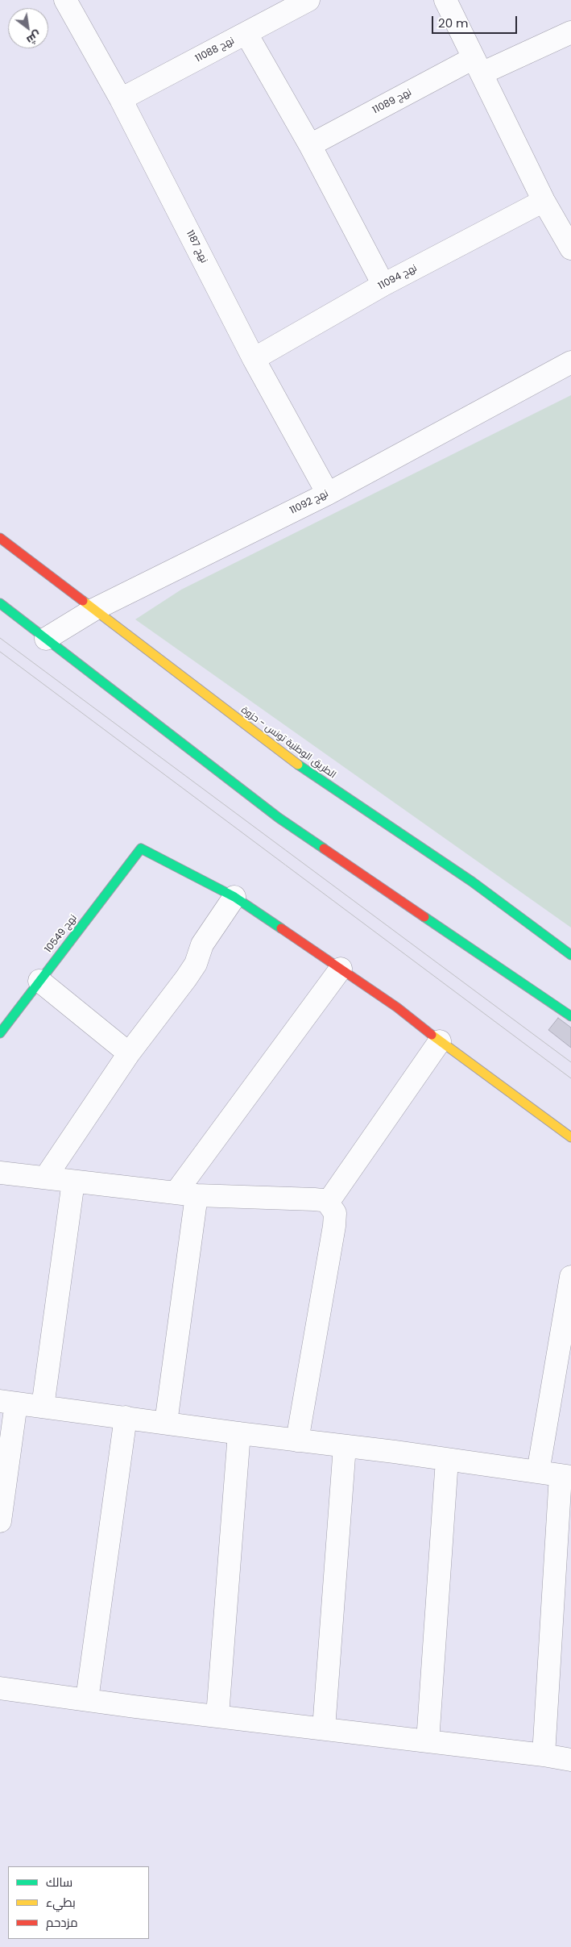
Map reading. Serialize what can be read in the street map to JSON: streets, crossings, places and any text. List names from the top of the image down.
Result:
{
  "streets": {
    "main road": ["الطريق الوطنية تونس - حزوة", "نهج 10549"],
    "street": [
      "نهج 11088",
      "نهج 11089",
      "نهج 1187",
      "نهج 11094",
      "نهج 11092"
    ]
  },
  "crossings": [
    ["نهج 11088", "نهج 1187"],
    ["نهج 1187", "نهج 11094"],
    ["نهج 1187", "نهج 11092"],
    ["نهج 11092", "الطريق الوطنية تونس - حزوة"]
  ],
  "legend": ["سالك", "بطيء", "مزدحم"],
  "scale_bar": "20 m",
  "north": "bottom right"
}
